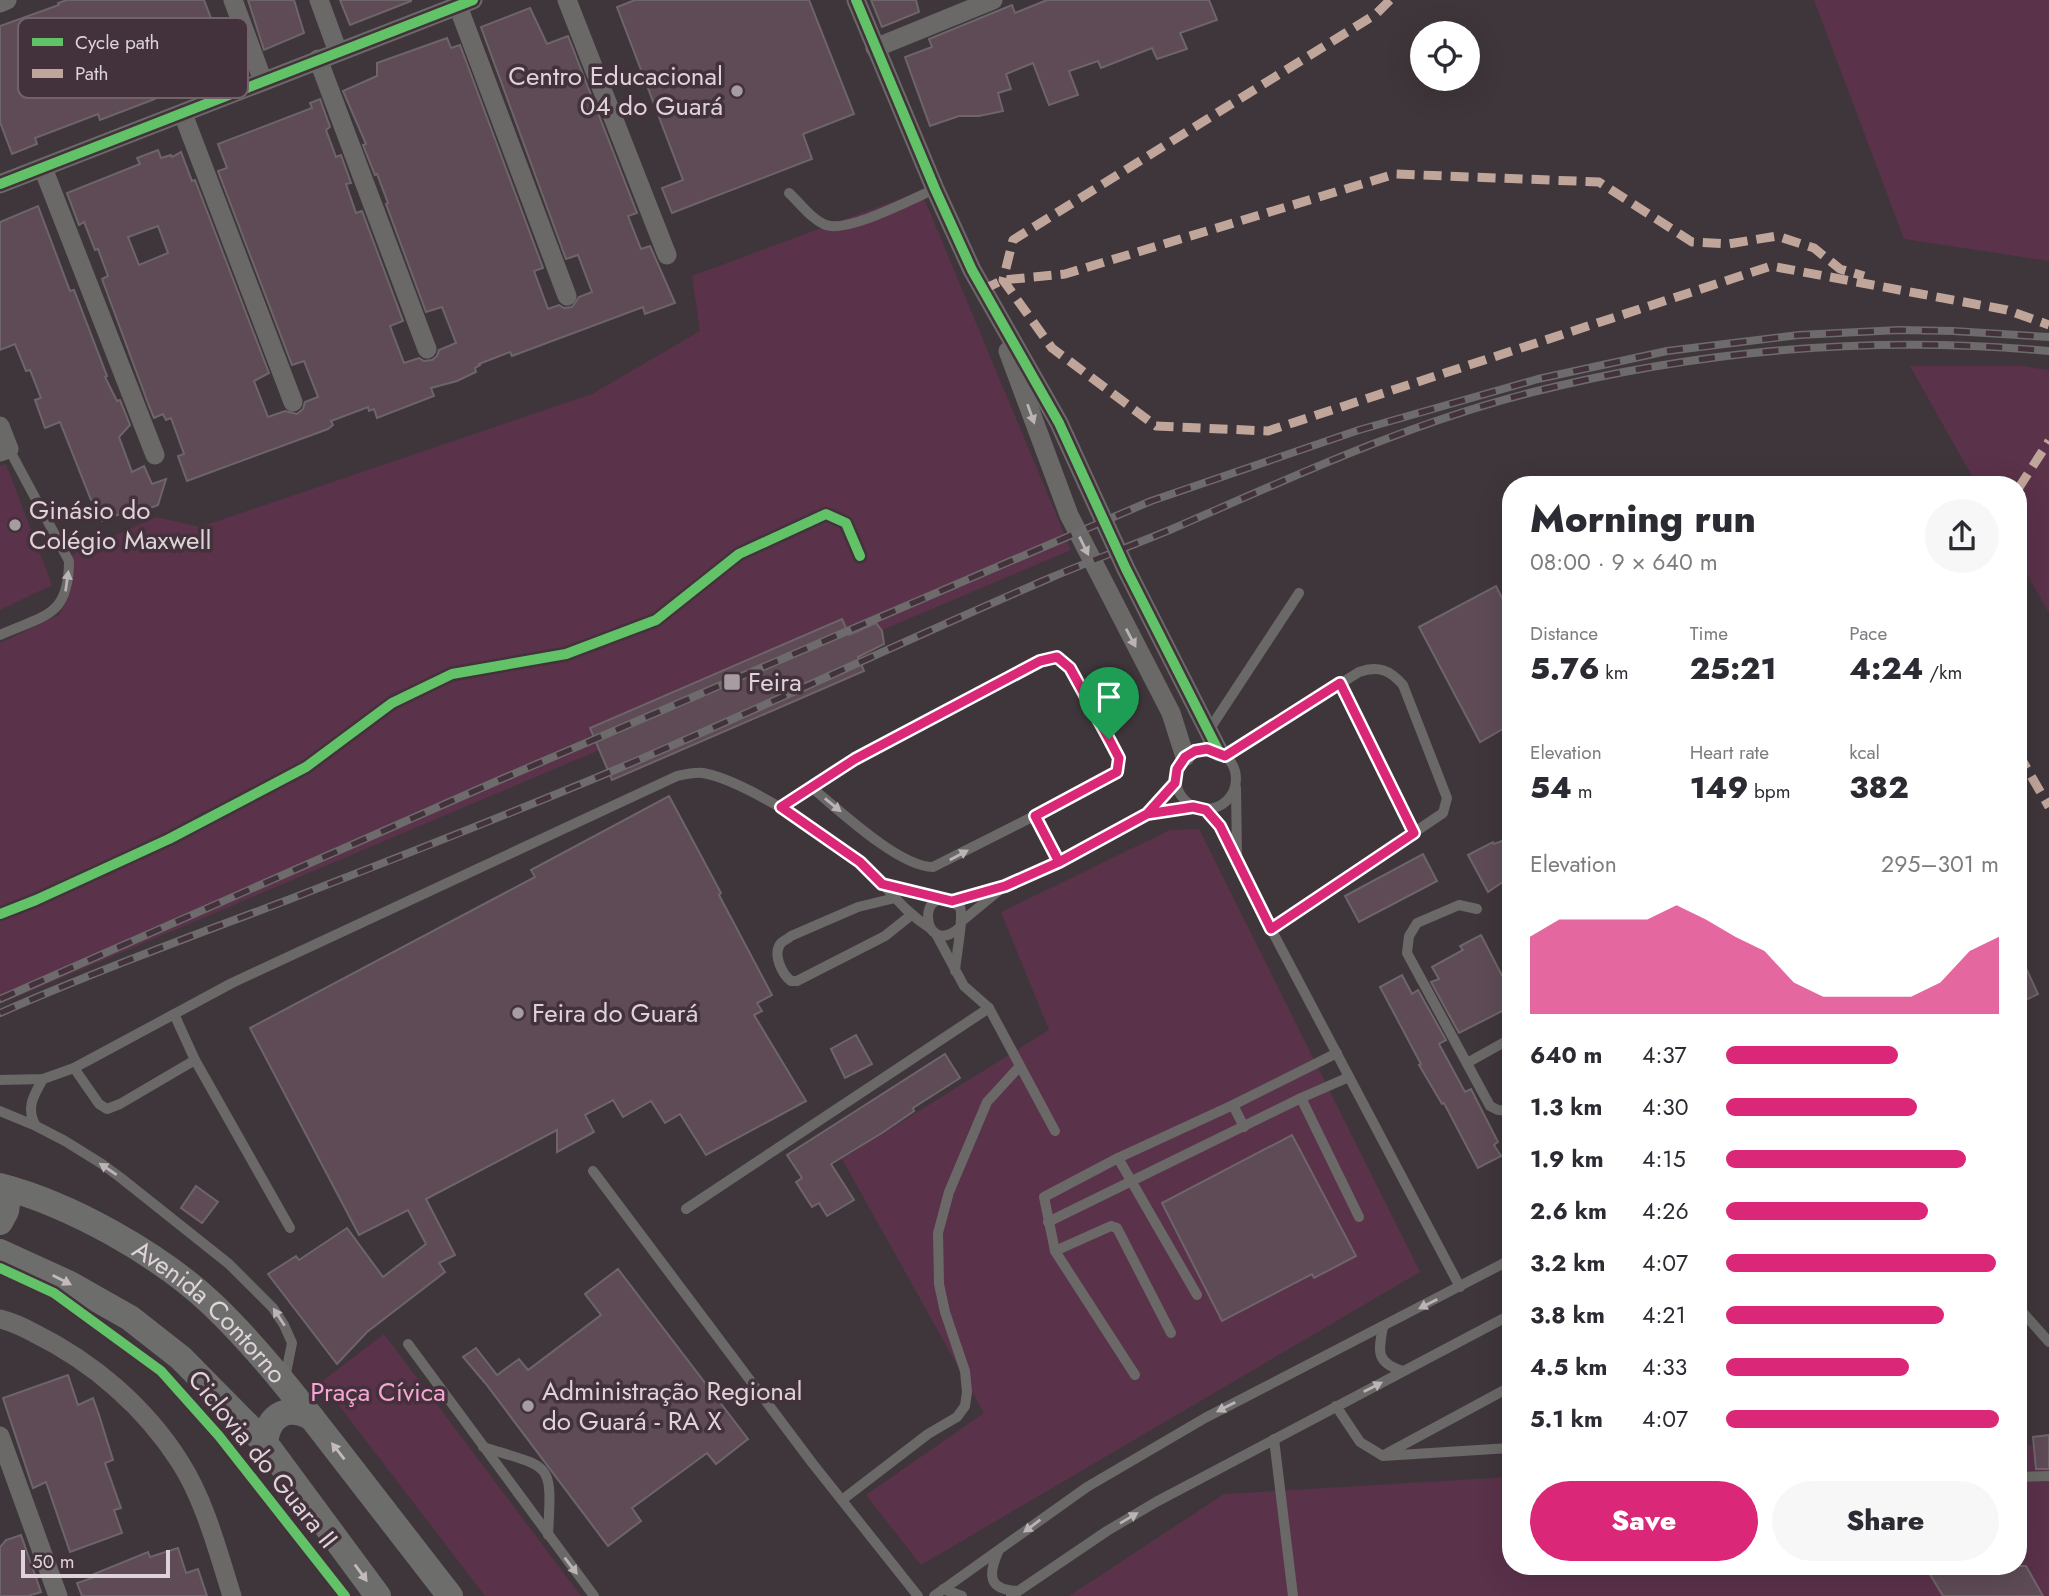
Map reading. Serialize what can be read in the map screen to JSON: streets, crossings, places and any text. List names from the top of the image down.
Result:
{
  "streets": {
    "main road": ["Avenida Contorno"],
    "cycle path": ["Ciclovia do Guara II"]
  },
  "parks": ["Praça Cívica"],
  "places": {
    "other": [
      "Centro Educacional 04 do Guará",
      "Ginásio do Colégio Maxwell",
      "Feira do Guará",
      "Administração Regional do Guará - RA X"
    ],
    "transit": ["Feira"]
  },
  "legend": ["Cycle path", "Path"],
  "scale_bar": "50 m",
  "page": {
    "heading": ["Morning run", "08:00 · 9 × 640 m"],
    "stats": [
      ["Distance", "5.76 km"],
      ["Time", "25:21"],
      ["Pace", "4:24 /km"],
      ["Elevation", "54 m"],
      ["Heart rate", "149 bpm"],
      ["kcal", "382"]
    ],
    "chart": ["Elevation", "295–301 m"],
    "list": [
      {
        "name": "640 m",
        "note": "4:37"
      },
      {
        "name": "1.3 km",
        "note": "4:30"
      },
      {
        "name": "1.9 km",
        "note": "4:15"
      },
      {
        "name": "2.6 km",
        "note": "4:26"
      },
      {
        "name": "3.2 km",
        "note": "4:07"
      },
      {
        "name": "3.8 km",
        "note": "4:21"
      },
      {
        "name": "4.5 km",
        "note": "4:33"
      },
      {
        "name": "5.1 km",
        "note": "4:07"
      }
    ],
    "buttons": ["Save", "Share"],
    "scale": "50 m"
  }
}
